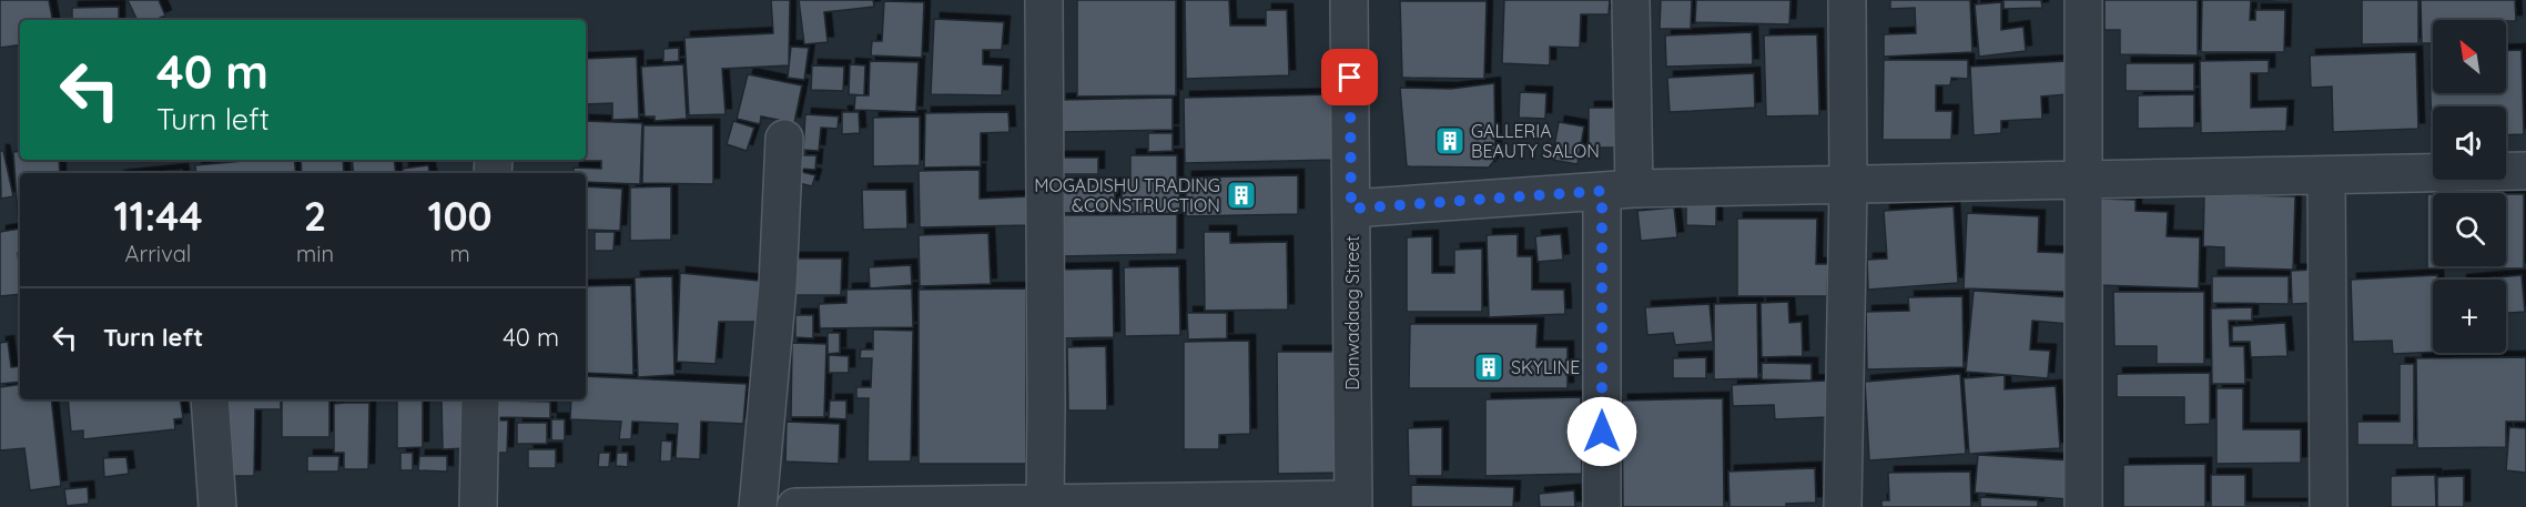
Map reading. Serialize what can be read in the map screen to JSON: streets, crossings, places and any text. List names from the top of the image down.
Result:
{
  "streets": {
    "street": ["Danwadaag Street"]
  },
  "places": {
    "building": ["GALLERIA BEAUTY SALON", "MOGADISHU TRADING &CONSTRUCTION", "SKYLINE"]
  },
  "north": "top left",
  "page": {
    "map_buttons": "+",
    "turn": ["40 m", "Turn left"],
    "eta": [
      "11:44",
      "Arrival",
      "2",
      "min",
      "100",
      "m"
    ],
    "list": [
      {
        "name": "Turn left",
        "value": "40 m"
      }
    ]
  }
}
